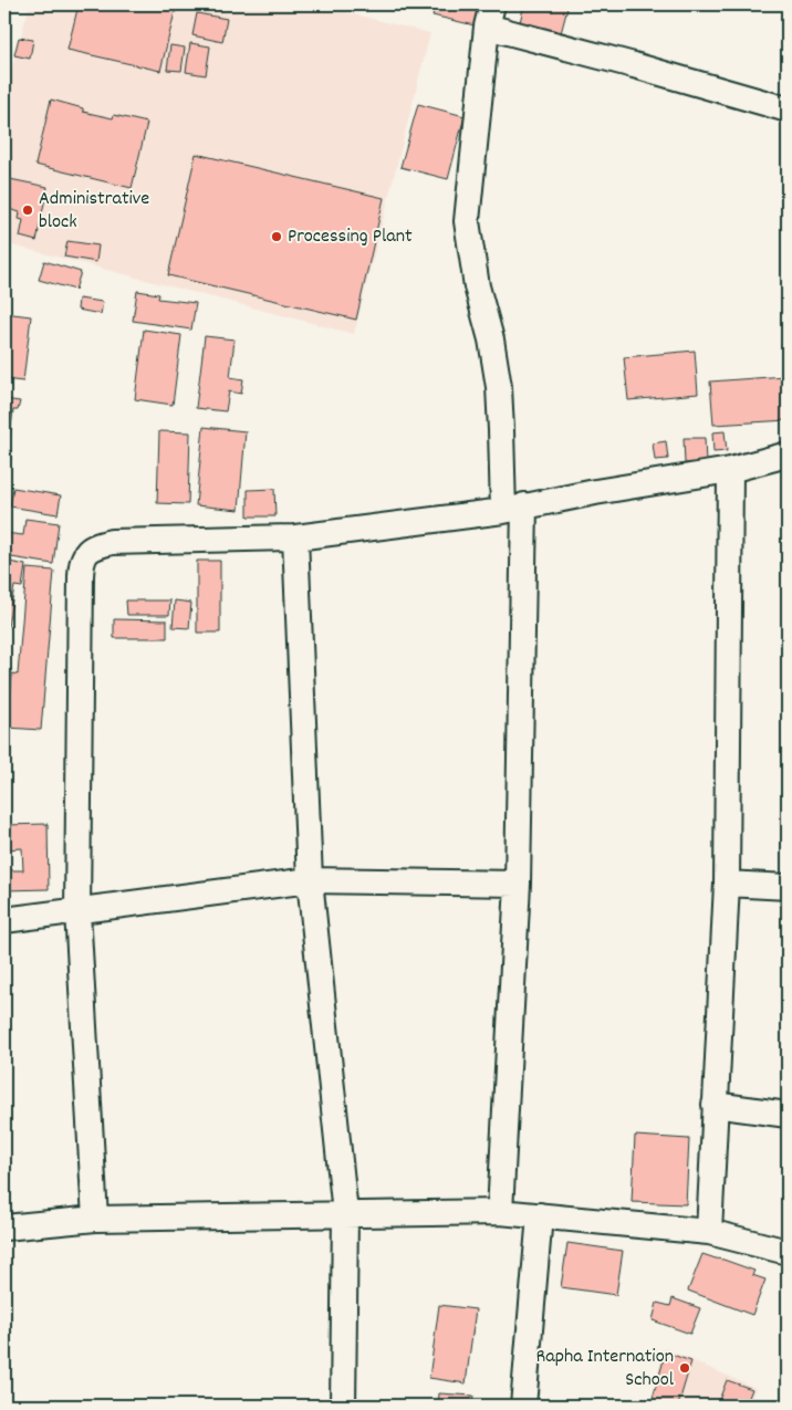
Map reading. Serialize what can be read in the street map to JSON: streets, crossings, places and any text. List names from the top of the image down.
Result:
{
  "places": ["Administrative block", "Processing Plant", "Rapha Internation School"]
}
